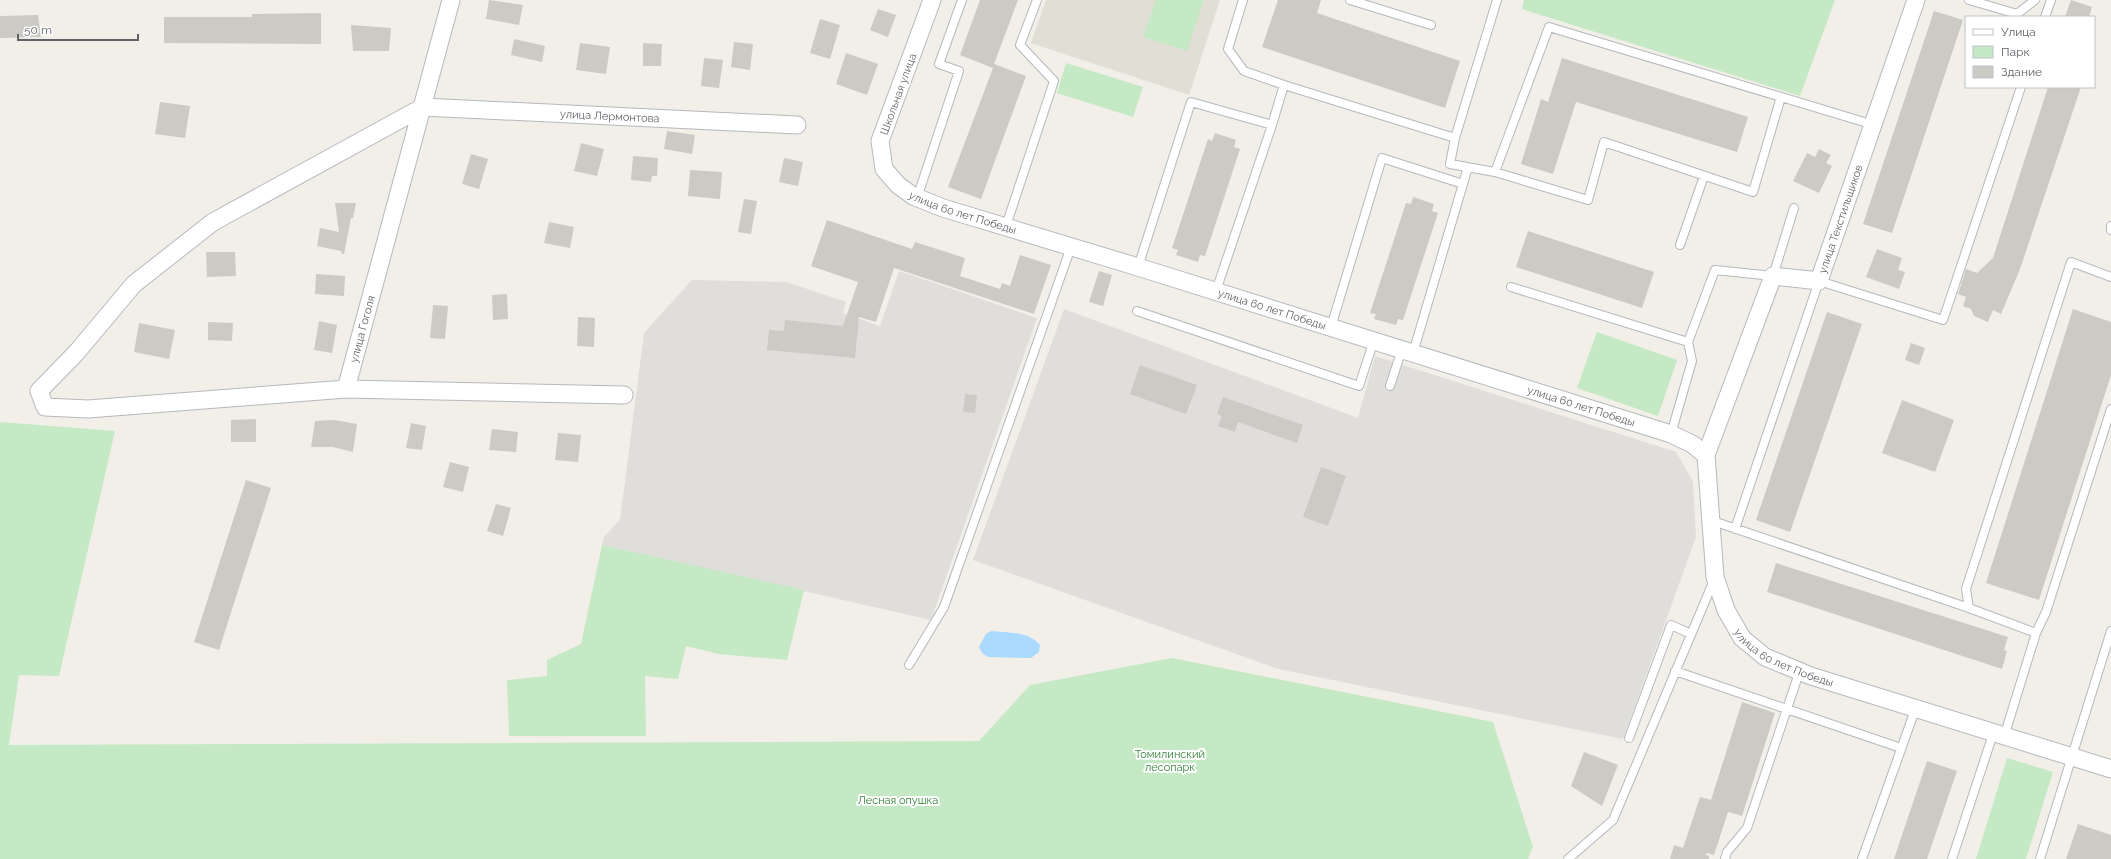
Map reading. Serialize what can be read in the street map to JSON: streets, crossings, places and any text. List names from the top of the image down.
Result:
{
  "streets": {
    "street": [
      "Школьная улица",
      "улица Лермонтова",
      "улица 60 лет Победы",
      "улица Текстильщиков",
      "улица Гоголя"
    ]
  },
  "crossings": [
    ["Школьная улица", "улица 60 лет Победы"],
    ["улица Лермонтова", "улица Гоголя"]
  ],
  "parks": ["Томилинский лесопарк", "Лесная опушка"],
  "legend": ["Улица", "Парк", "Здание"],
  "scale_bar": "50 m"
}
